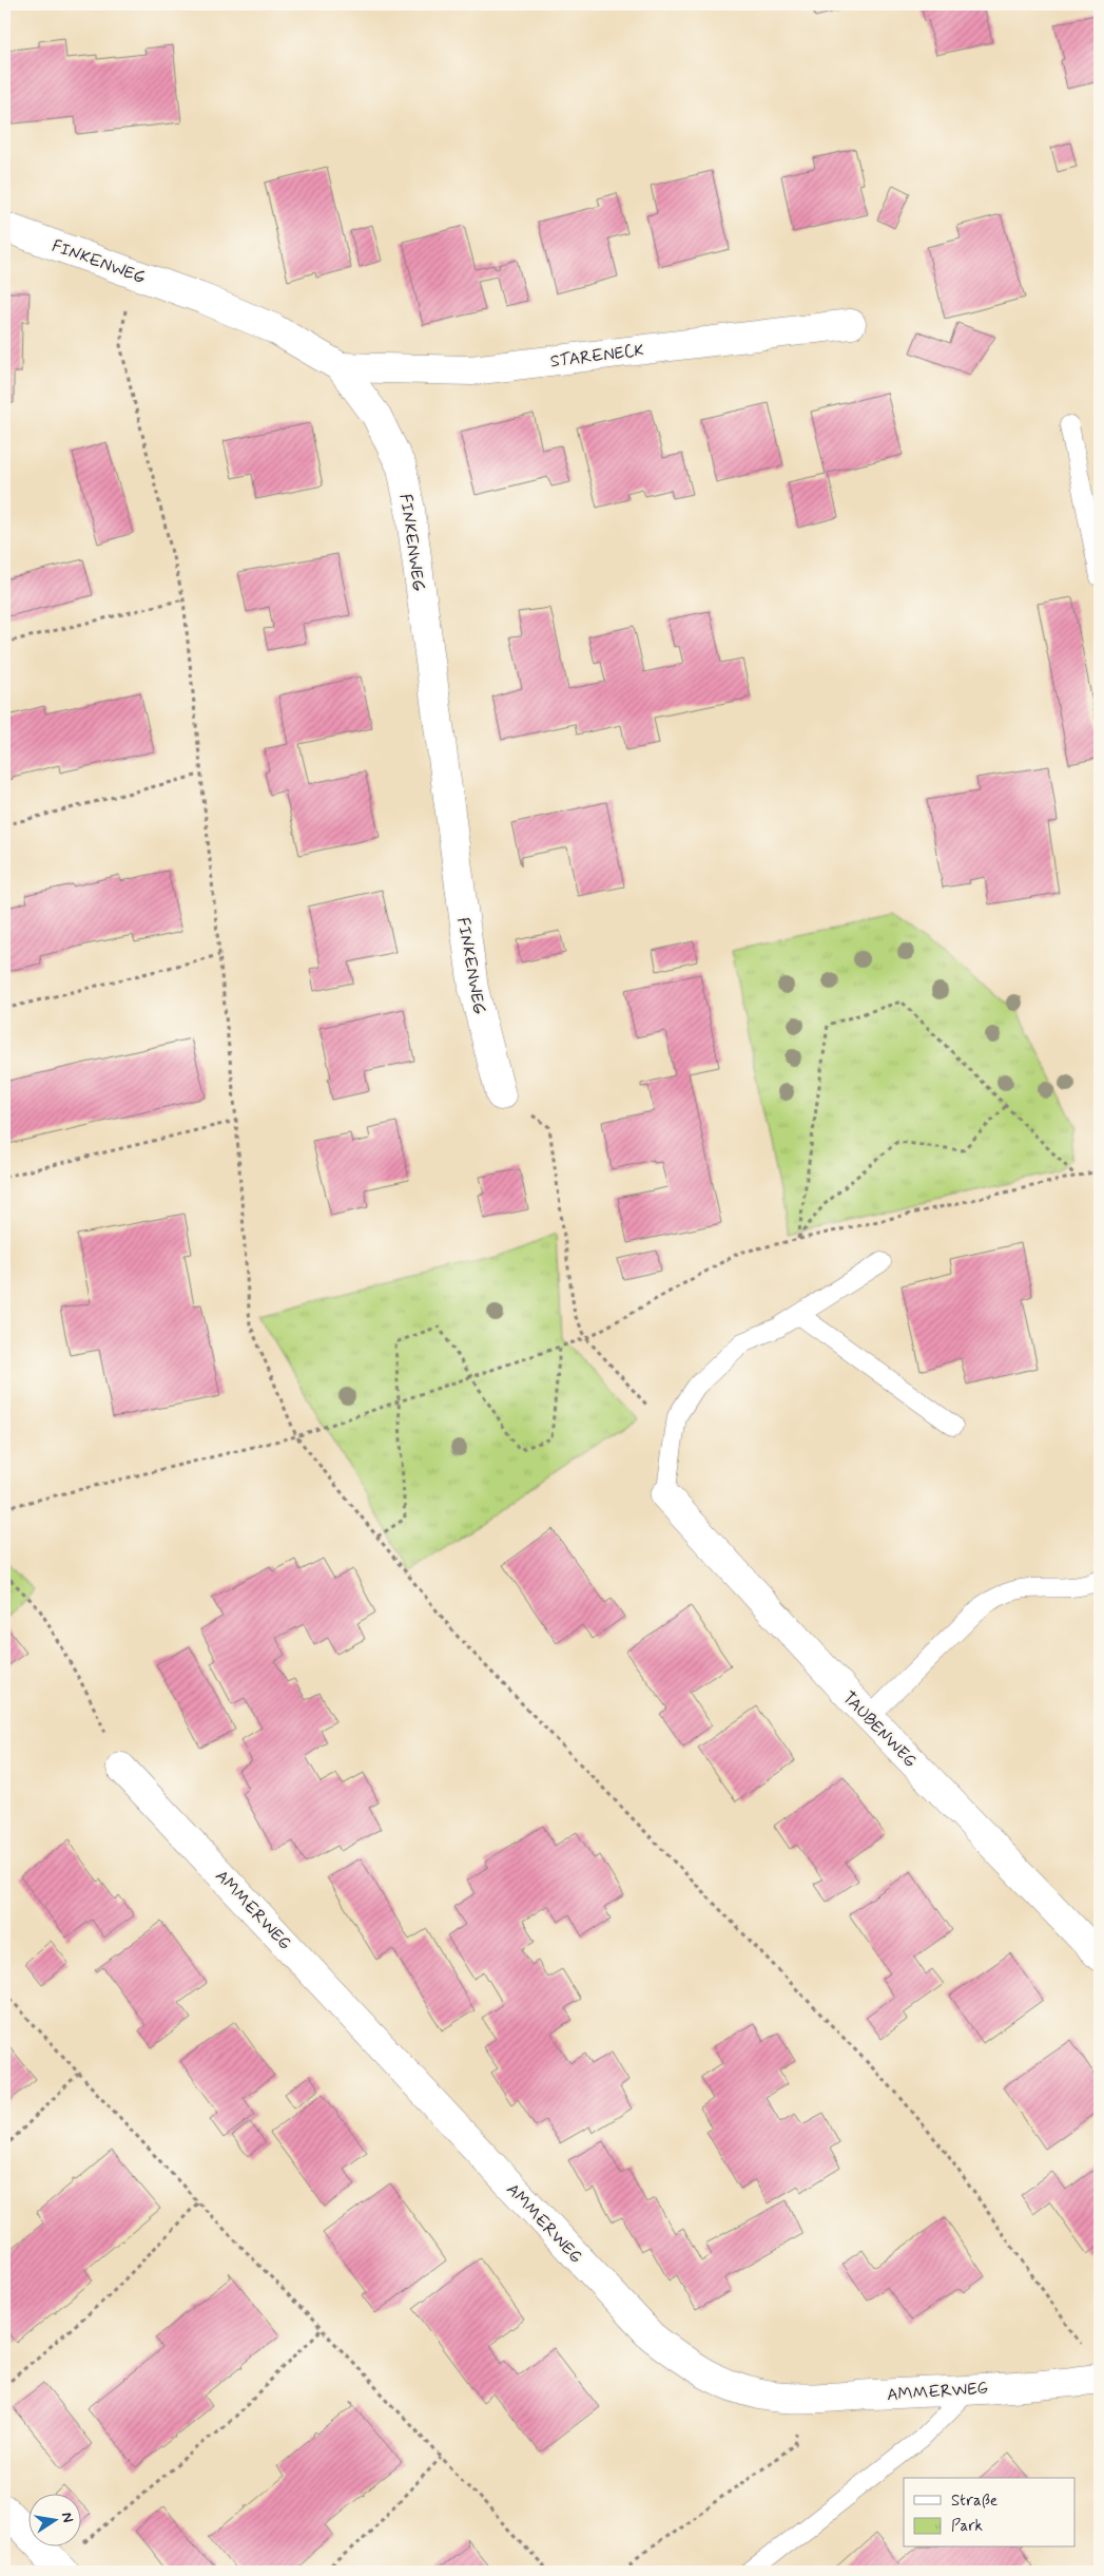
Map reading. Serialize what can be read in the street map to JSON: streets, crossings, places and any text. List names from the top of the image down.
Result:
{
  "streets": {
    "street": [
      "FINKENWEG",
      "STARENECK",
      "TAUBENWEG",
      "AMMERWEG"
    ]
  },
  "crossings": [
    ["FINKENWEG", "STARENECK"]
  ],
  "legend": ["Straße", "Park"],
  "north": "right"
}
